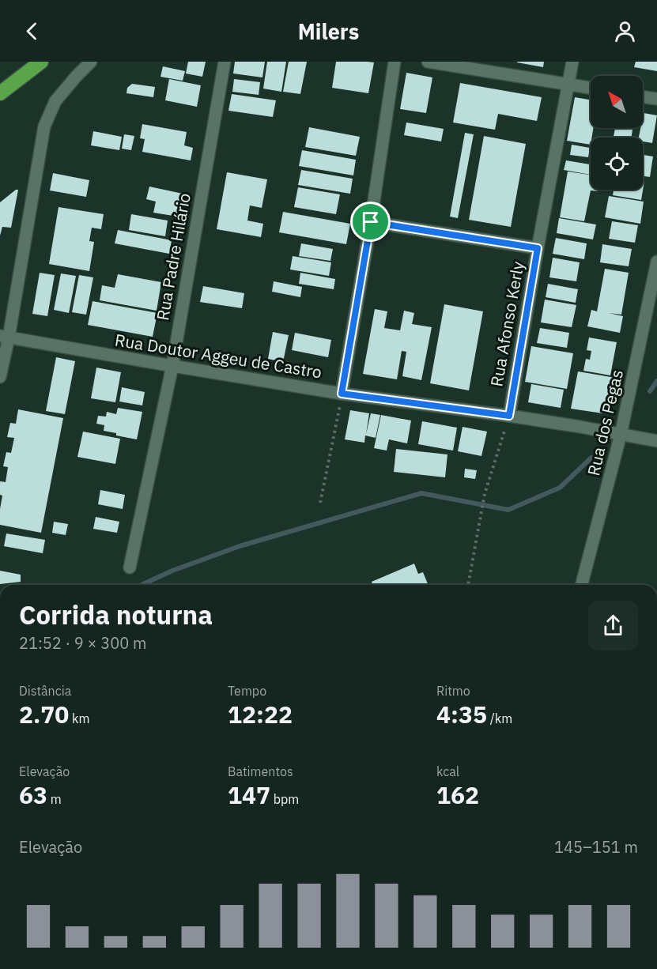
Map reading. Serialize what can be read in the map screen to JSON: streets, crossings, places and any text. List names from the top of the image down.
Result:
{
  "streets": {
    "street": [
      "Rua Padre Hilário",
      "Rua Afonso Kerly",
      "Rua Doutor Aggeu de Castro",
      "Rua dos Pegas"
    ]
  },
  "crossings": [
    ["Rua Padre Hilário", "Rua Doutor Aggeu de Castro"],
    ["Rua Afonso Kerly", "Rua Doutor Aggeu de Castro"],
    ["Rua Doutor Aggeu de Castro", "Rua dos Pegas"]
  ],
  "north": "top left",
  "page": {
    "header": "Milers",
    "heading": ["Corrida noturna", "21:52 · 9 × 300 m"],
    "stats": [
      ["Distância", "2.70 km"],
      ["Tempo", "12:22"],
      ["Ritmo", "4:35 /km"],
      ["Elevação", "63 m"],
      ["Batimentos", "147 bpm"],
      ["kcal", "162"]
    ],
    "chart": ["Elevação", "145–151 m"]
  }
}
